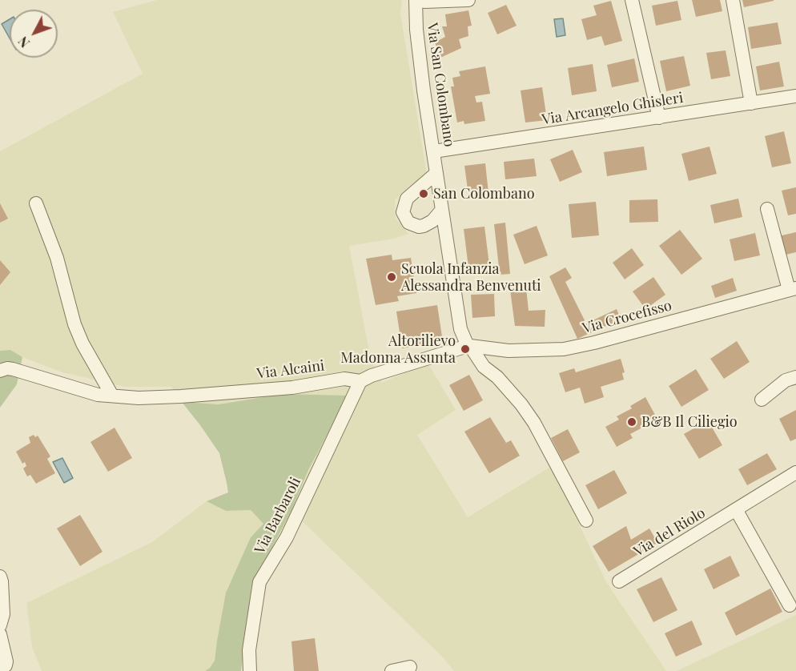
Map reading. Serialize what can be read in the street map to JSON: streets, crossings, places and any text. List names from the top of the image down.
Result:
{
  "streets": {
    "street": [
      "Via San Colombano",
      "Via Arcangelo Ghisleri",
      "Via Crocefisso",
      "Via Alcaini",
      "Via Barbaroli",
      "Via del Riolo"
    ]
  },
  "crossings": [
    ["Via San Colombano", "Via Arcangelo Ghisleri"],
    ["Via San Colombano", "Via Crocefisso"],
    ["Via San Colombano", "Via Alcaini"],
    ["Via Crocefisso", "Via Alcaini"],
    ["Via Alcaini", "Via Barbaroli"]
  ],
  "places": [
    "San Colombano",
    "Scuola Infanzia Alessandra Benvenuti",
    "Altorilievo Madonna Assunta",
    "B&B Il Ciliegio"
  ],
  "north": "bottom left"
}
